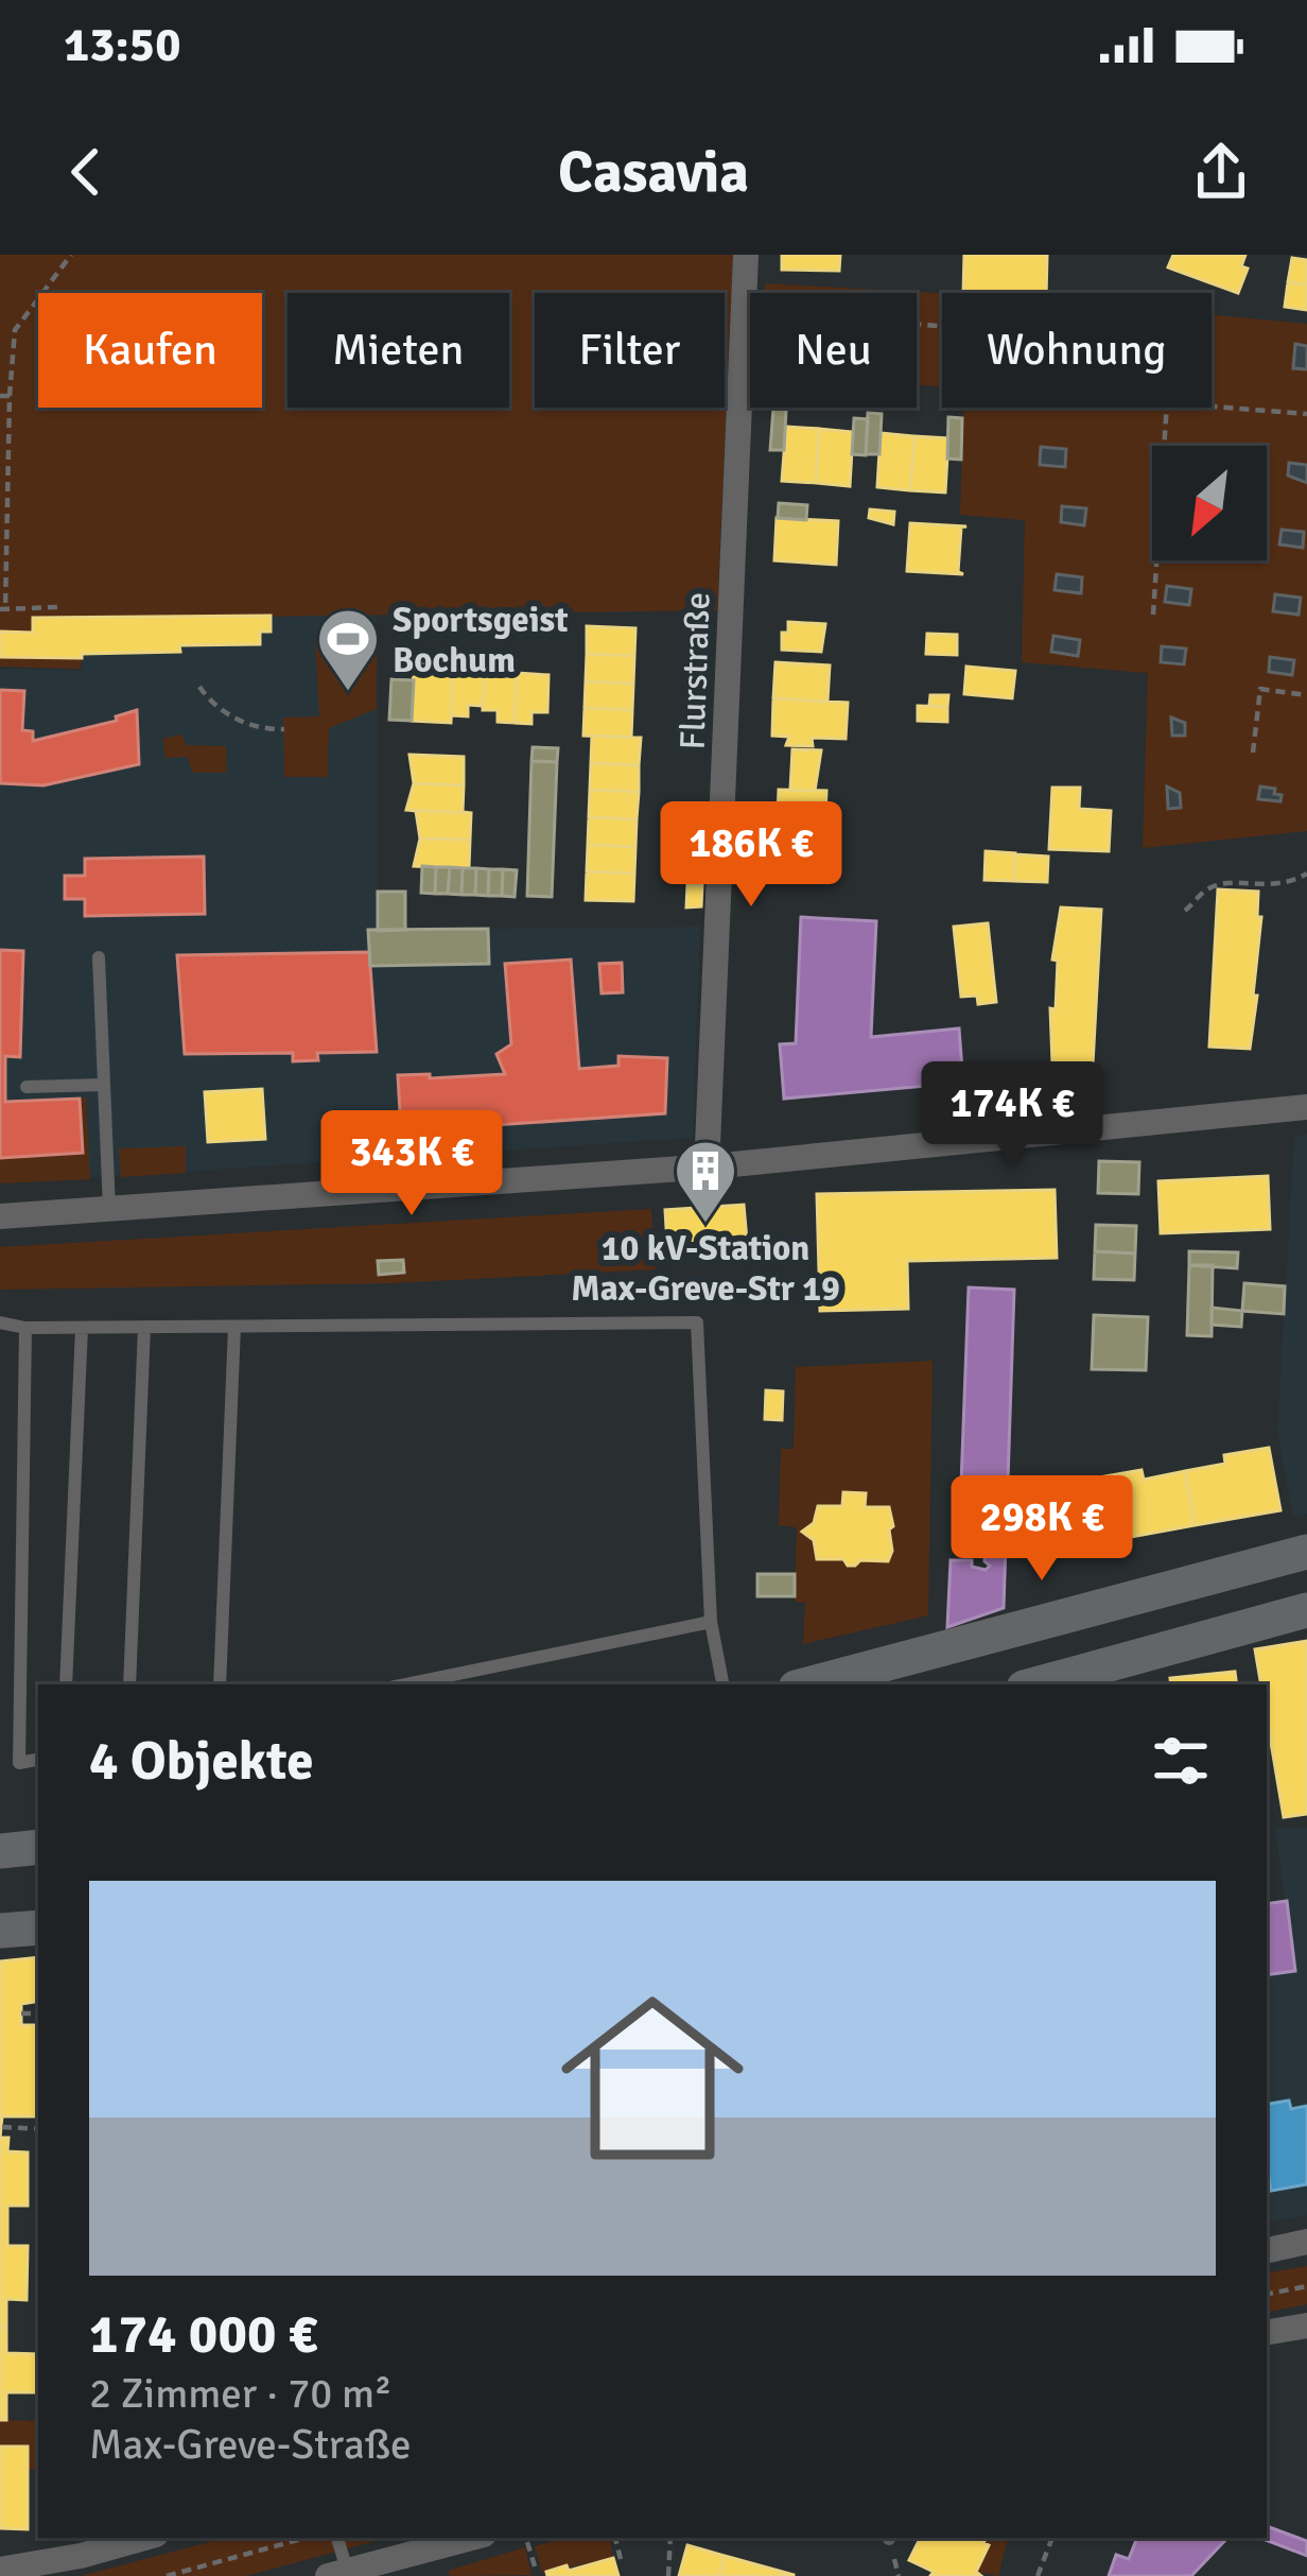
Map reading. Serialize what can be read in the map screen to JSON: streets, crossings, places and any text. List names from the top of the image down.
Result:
{
  "streets": {
    "street": ["Flurstraße"]
  },
  "places": {
    "sports": ["Sportsgeist Bochum"],
    "building": ["10 kV-Station Max-Greve-Str 19"]
  },
  "north": "bottom left",
  "page": {
    "status": "13:50",
    "header": "Casavia",
    "chip": [
      "Kaufen",
      "Mieten",
      "Filter",
      "Neu",
      "Wohnung"
    ],
    "price": [
      "186K €",
      "174K €",
      "343K €",
      "298K €"
    ],
    "heading": "4 Objekte",
    "list": [
      {
        "name": "174 000 €",
        "note": "2 Zimmer · 70 m² · Max-Greve-Straße"
      }
    ]
  }
}
